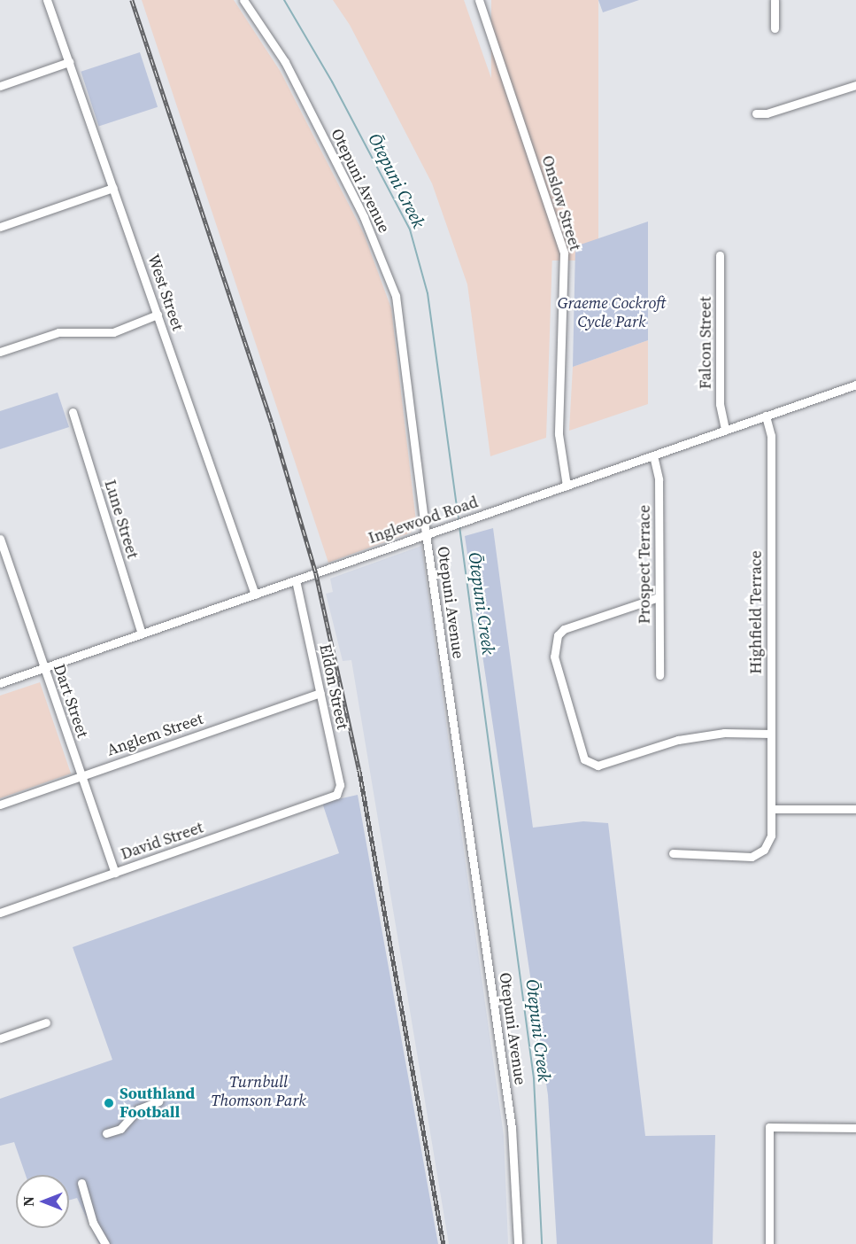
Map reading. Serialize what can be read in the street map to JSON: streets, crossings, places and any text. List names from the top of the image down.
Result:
{
  "streets": {
    "street": [
      "Otepuni Avenue",
      "Onslow Street",
      "West Street",
      "Falcon Street",
      "Lune Street",
      "Inglewood Road",
      "Prospect Terrace",
      "Highfield Terrace",
      "Eldon Street",
      "Dart Street",
      "Anglem Street",
      "David Street"
    ]
  },
  "crossings": [
    ["Otepuni Avenue", "Inglewood Road"],
    ["Onslow Street", "Inglewood Road"],
    ["West Street", "Inglewood Road"],
    ["Falcon Street", "Inglewood Road"],
    ["Lune Street", "Inglewood Road"],
    ["Inglewood Road", "Prospect Terrace"],
    ["Inglewood Road", "Highfield Terrace"],
    ["Inglewood Road", "Eldon Street"],
    ["Inglewood Road", "Dart Street"],
    ["Eldon Street", "Anglem Street"],
    ["Eldon Street", "David Street"],
    ["Dart Street", "Anglem Street"],
    ["Dart Street", "David Street"]
  ],
  "water": ["Ōtepuni Creek"],
  "parks": ["Graeme Cockroft Cycle Park", "Turnbull Thomson Park"],
  "places": ["Southland Football"],
  "north": "left"
}
